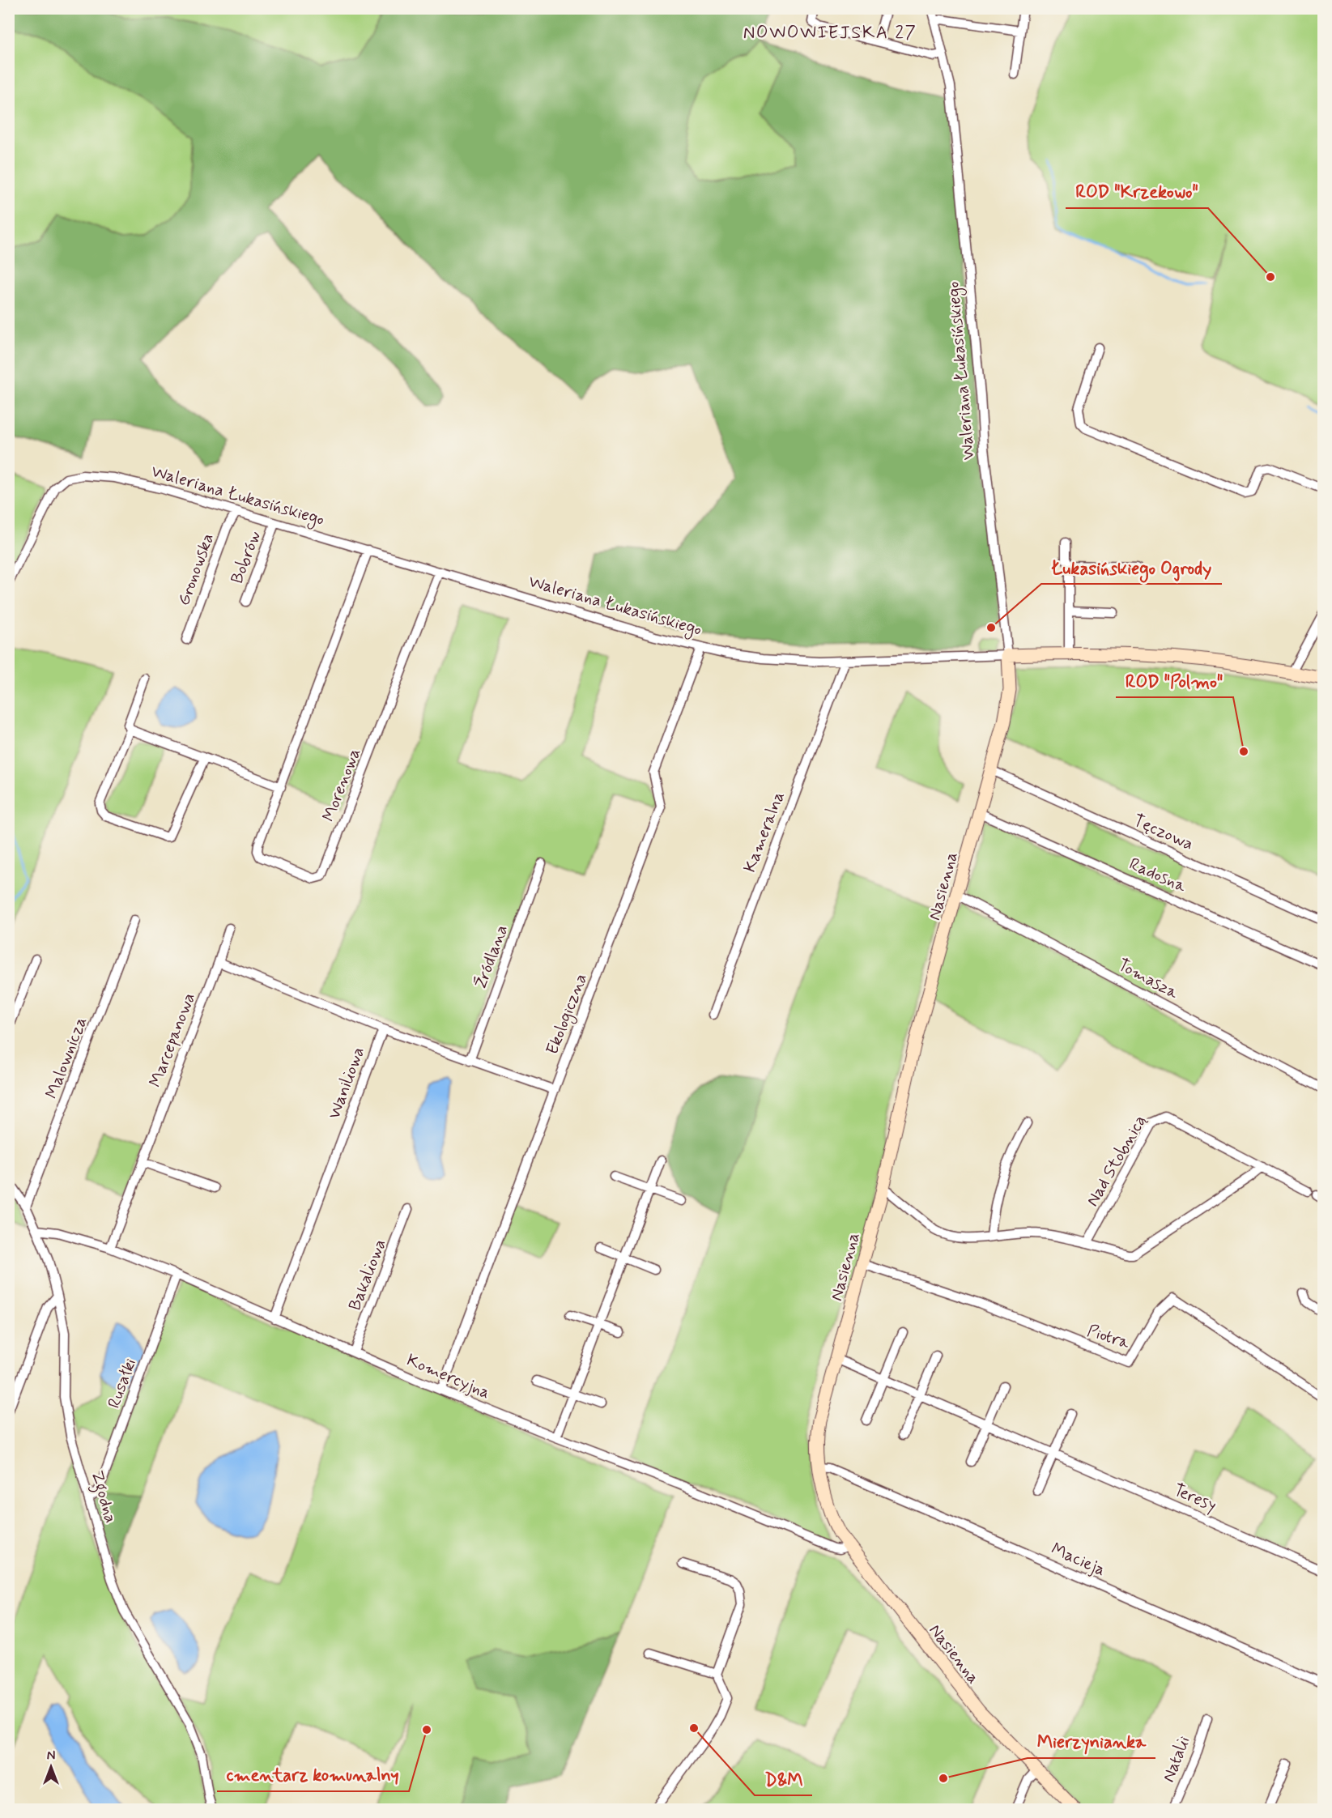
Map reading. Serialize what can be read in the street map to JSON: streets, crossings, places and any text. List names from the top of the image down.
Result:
{
  "streets": {
    "street": [
      "Waleriana Łukasińskiego",
      "Bobrów",
      "Gronowska",
      "Morenowa",
      "Kameralna",
      "Tęczowa",
      "Radosna",
      "Nasienna",
      "Źródlana",
      "Tomasza",
      "Ekologiczna",
      "Marcepanowa",
      "Malownicza",
      "Waniliowa",
      "Nad Stobnicą",
      "Bakaliowa",
      "Piotra",
      "Komercyjna",
      "Rusałki",
      "Zgodna",
      "Teresy",
      "Macieja",
      "Natalii"
    ]
  },
  "crossings": [
    ["Waleriana Łukasińskiego", "Bobrów"],
    ["Waleriana Łukasińskiego", "Gronowska"],
    ["Waleriana Łukasińskiego", "Morenowa"],
    ["Waleriana Łukasińskiego", "Kameralna"],
    ["Waleriana Łukasińskiego", "Nasienna"],
    ["Waleriana Łukasińskiego", "Ekologiczna"],
    ["Tęczowa", "Nasienna"],
    ["Radosna", "Nasienna"],
    ["Nasienna", "Tomasza"],
    ["Nasienna", "Piotra"],
    ["Nasienna", "Komercyjna"],
    ["Nasienna", "Teresy"],
    ["Nasienna", "Macieja"],
    ["Ekologiczna", "Komercyjna"],
    ["Marcepanowa", "Komercyjna"],
    ["Malownicza", "Zgodna"],
    ["Waniliowa", "Komercyjna"],
    ["Bakaliowa", "Komercyjna"],
    ["Komercyjna", "Rusałki"],
    ["Komercyjna", "Zgodna"],
    ["Rusałki", "Zgodna"]
  ],
  "districts": ["NOWOWIEJSKA 27"],
  "places": [
    "ROD \"Krzekowo\"",
    "Łukasińskiego Ogrody",
    "ROD \"Polmo\"",
    "D&M",
    "cmentarz komunalny",
    "Mierzynianka"
  ],
  "north": "top"
}
